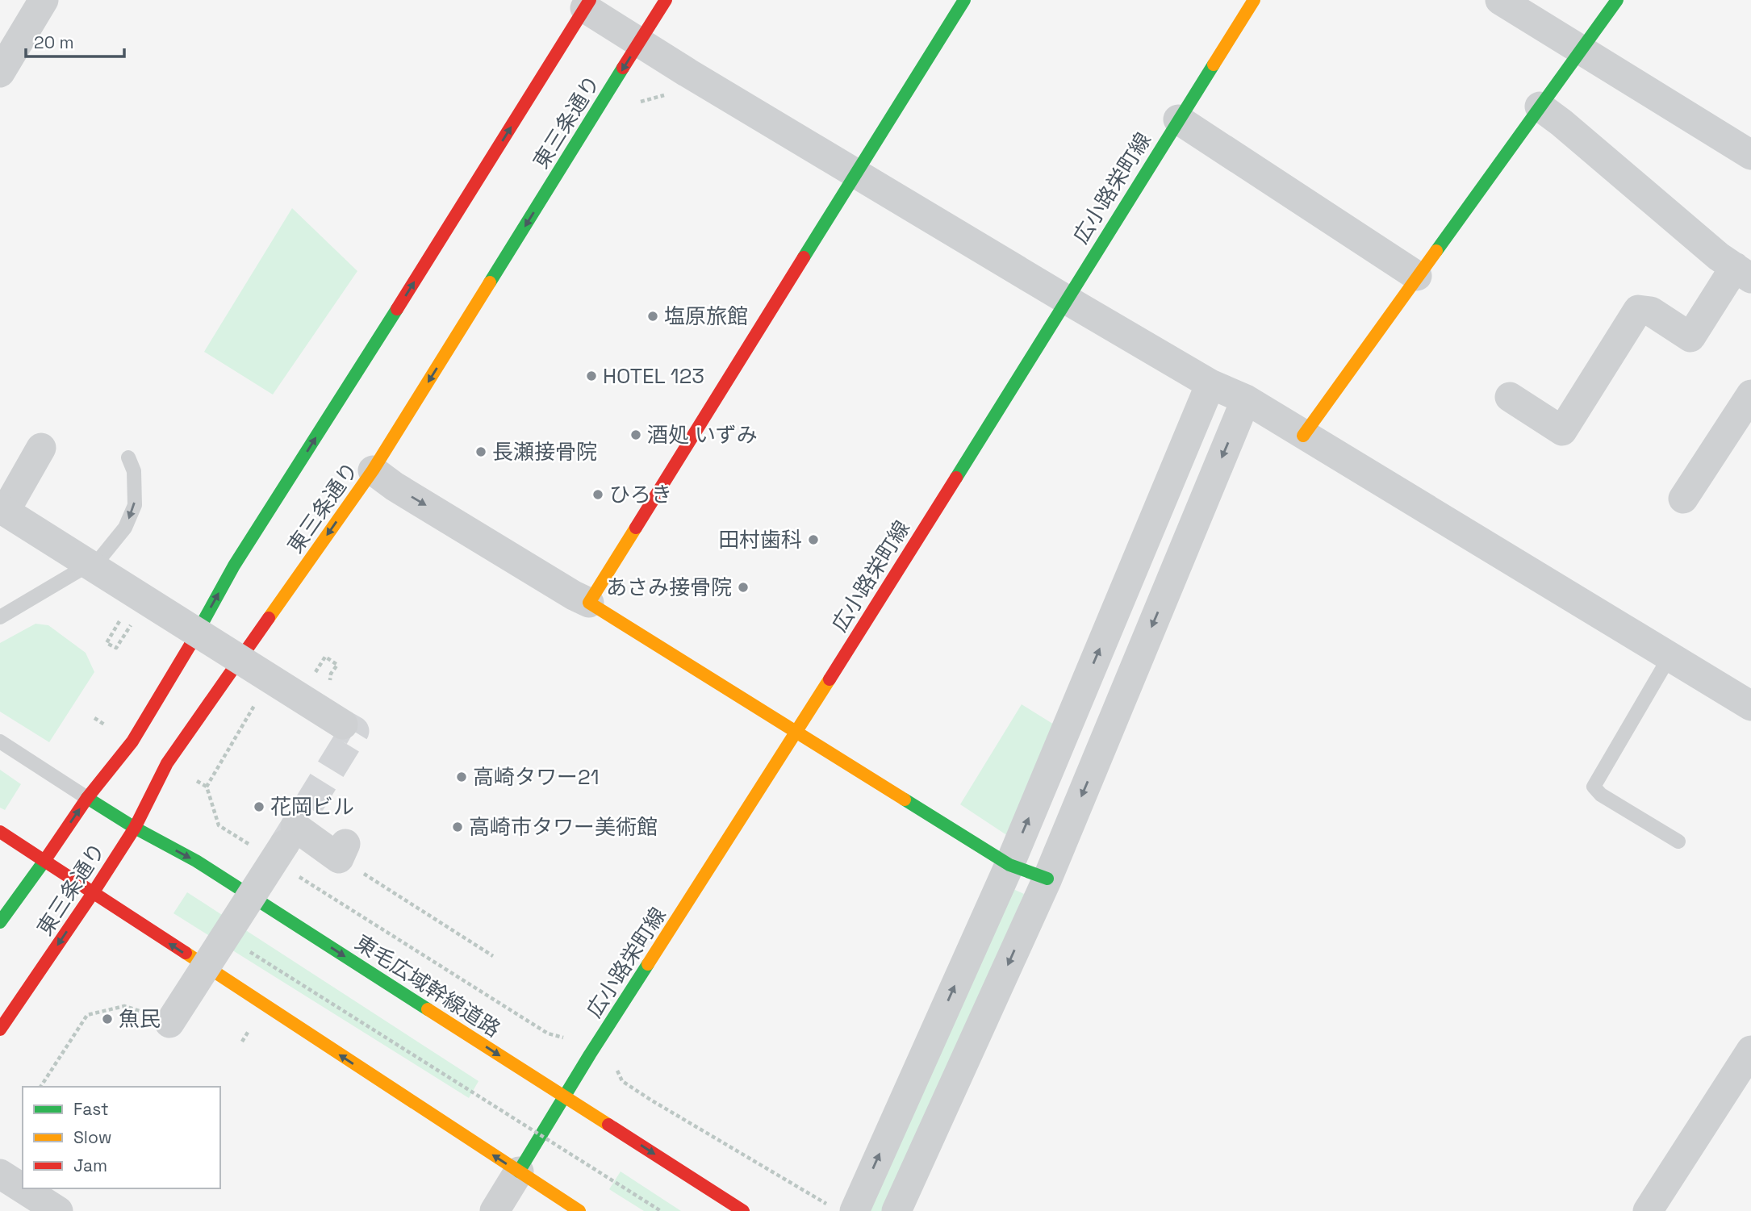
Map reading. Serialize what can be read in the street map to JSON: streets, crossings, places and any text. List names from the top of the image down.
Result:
{
  "streets": {
    "main road": ["東三条通り", "広小路栄町線", "東毛広域幹線道路"]
  },
  "crossings": [
    ["東三条通り", "東毛広域幹線道路"],
    ["広小路栄町線", "東毛広域幹線道路"]
  ],
  "places": [
    "塩原旅館",
    "HOTEL 123",
    "酒処 いずみ",
    "長瀬接骨院",
    "ひろき",
    "田村歯科",
    "あさみ接骨院",
    "高崎タワー21",
    "花岡ビル",
    "高崎市タワー美術館",
    "魚民"
  ],
  "legend": ["Fast", "Slow", "Jam"],
  "scale_bar": "20 m"
}
